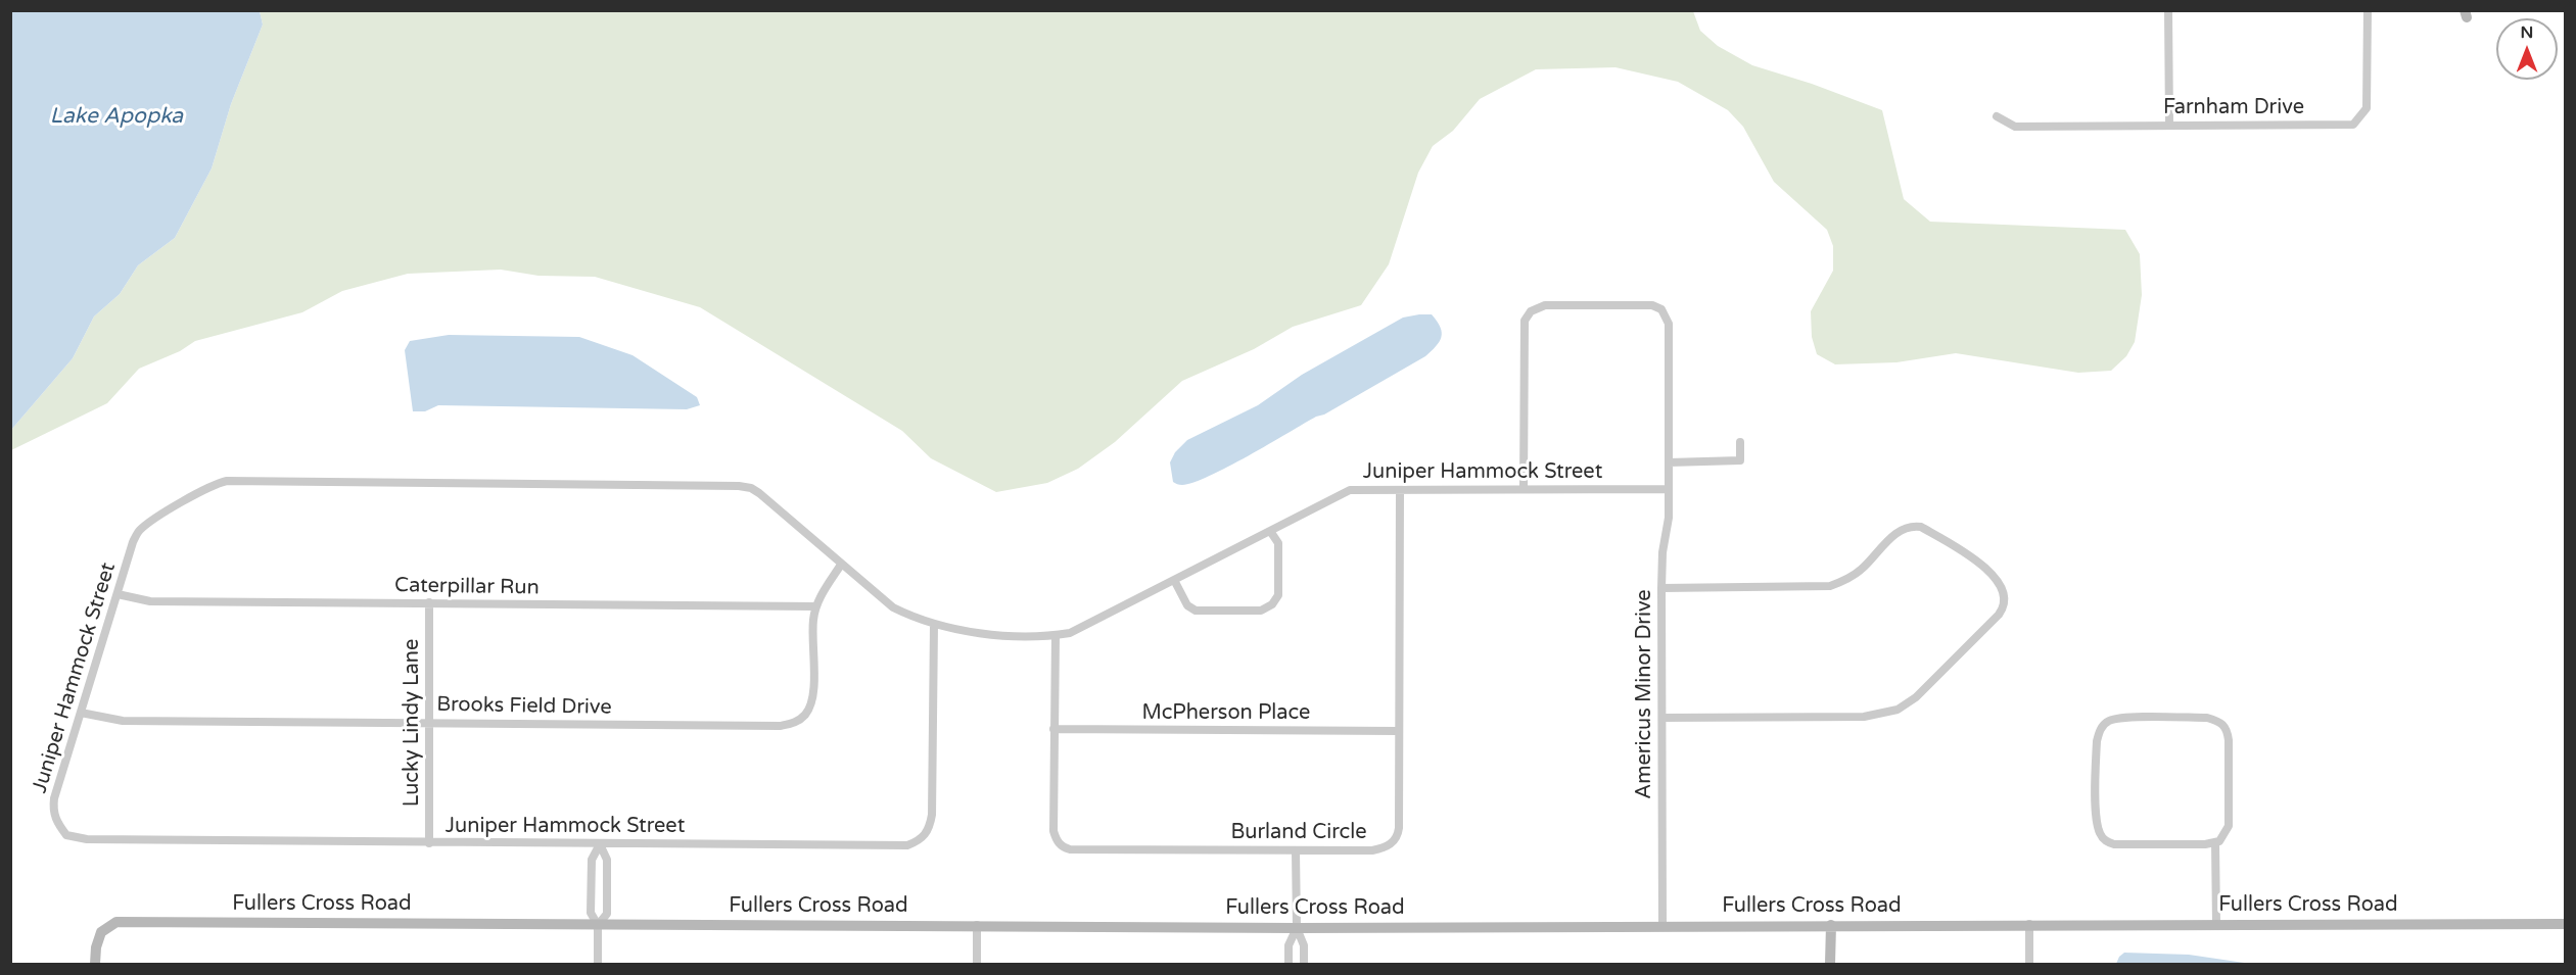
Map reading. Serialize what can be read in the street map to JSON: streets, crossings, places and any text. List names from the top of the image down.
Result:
{
  "streets": {
    "street": [
      "Farnham Drive",
      "Juniper Hammock Street",
      "Caterpillar Run",
      "Americus Minor Drive",
      "Brooks Field Drive",
      "McPherson Place",
      "Lucky Lindy Lane",
      "Burland Circle",
      "Fullers Cross Road"
    ]
  },
  "crossings": [
    ["Juniper Hammock Street", "Caterpillar Run"],
    ["Juniper Hammock Street", "Americus Minor Drive"],
    ["Juniper Hammock Street", "Brooks Field Drive"],
    ["Juniper Hammock Street", "Lucky Lindy Lane"],
    ["Juniper Hammock Street", "Burland Circle"],
    ["Caterpillar Run", "Brooks Field Drive"],
    ["Caterpillar Run", "Lucky Lindy Lane"],
    ["Americus Minor Drive", "Fullers Cross Road"],
    ["Brooks Field Drive", "Lucky Lindy Lane"],
    ["McPherson Place", "Burland Circle"]
  ],
  "water": ["Lake Apopka"],
  "north": "top"
}
